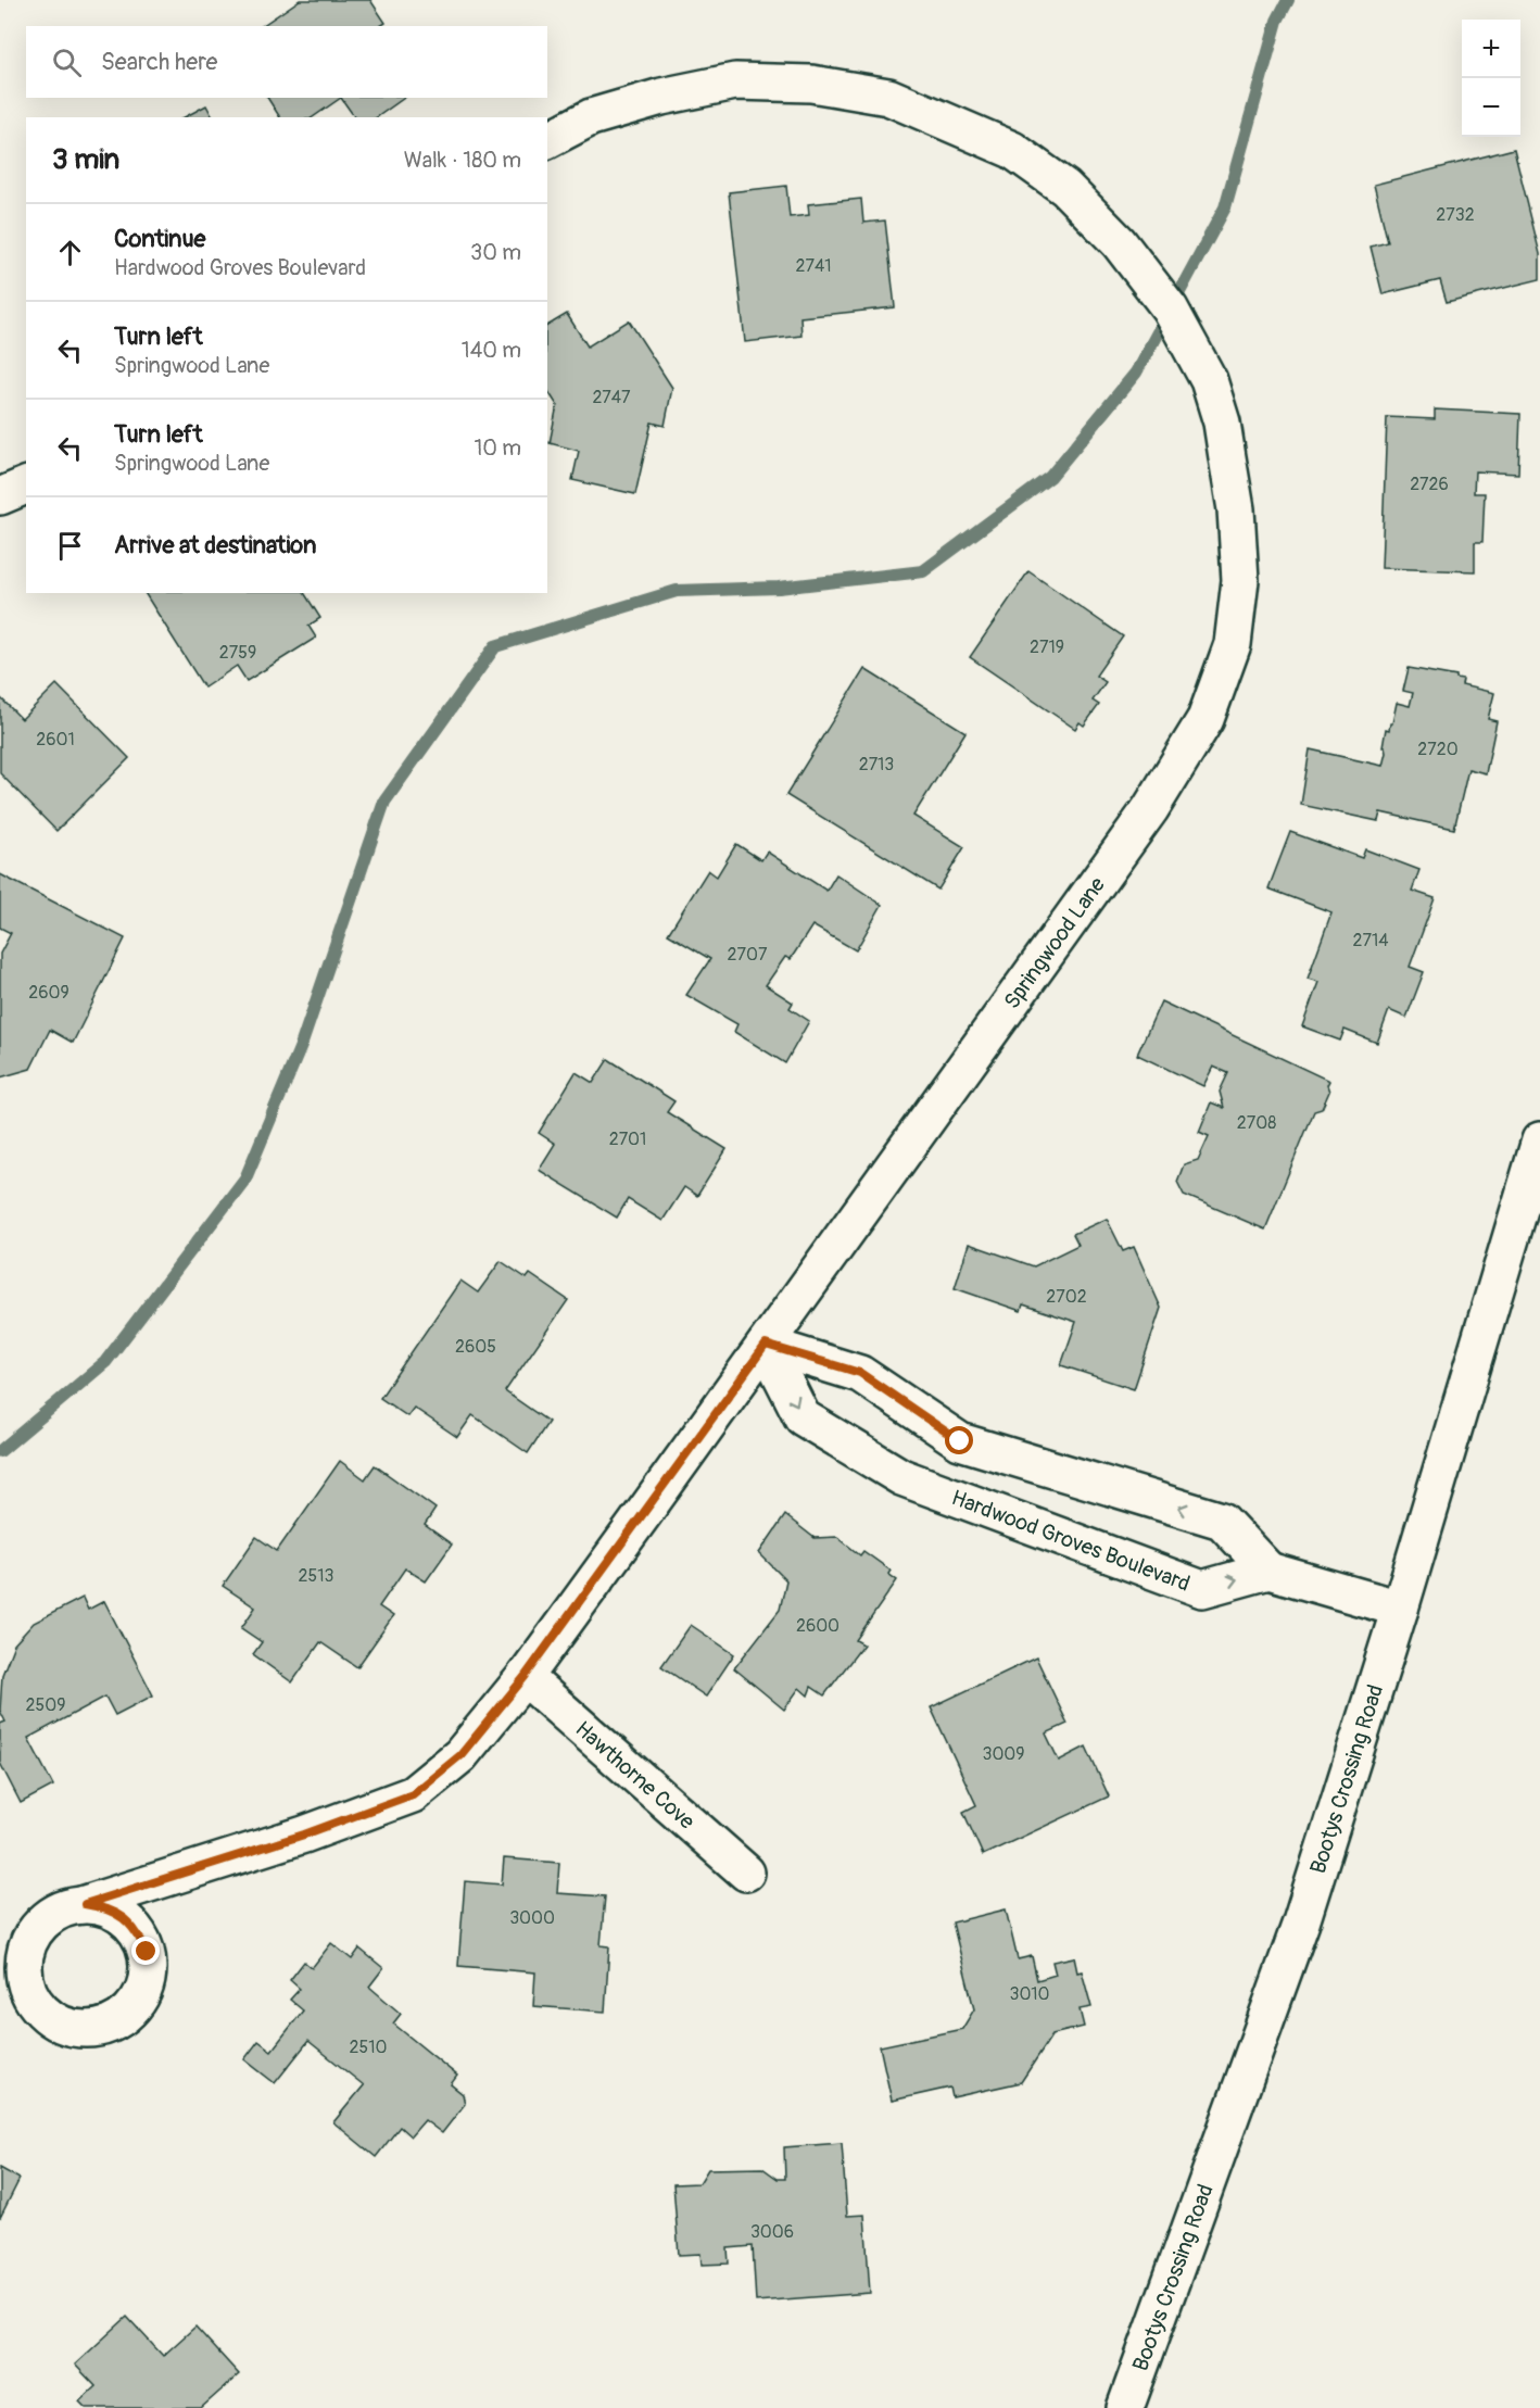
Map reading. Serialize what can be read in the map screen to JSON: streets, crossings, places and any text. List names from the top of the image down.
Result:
{
  "streets": {
    "street": [
      "Springwood Lane",
      "Hardwood Groves Boulevard",
      "Hawthorne Cove",
      "Bootys Crossing Road"
    ]
  },
  "crossings": [
    ["Springwood Lane", "Hardwood Groves Boulevard"],
    ["Springwood Lane", "Hawthorne Cove"]
  ],
  "house_numbers": [
    "2732",
    "2741",
    "2747",
    "2726",
    "2719",
    "2759",
    "2601",
    "2720",
    "2713",
    "2714",
    "2707",
    "2609",
    "2708",
    "2701",
    "2702",
    "2605",
    "2513",
    "2600",
    "2509",
    "3009",
    "3000",
    "3010",
    "2510",
    "3006"
  ],
  "page": {
    "map_buttons": ["+", "−"],
    "search": "Search here",
    "heading": ["3 min", "Walk · 180 m"],
    "list": [
      ["Continue", "Hardwood Groves Boulevard", "30 m"],
      ["Turn left", "Springwood Lane", "140 m"],
      ["Turn left", "Springwood Lane", "10 m"],
      "Arrive at destination"
    ]
  }
}
